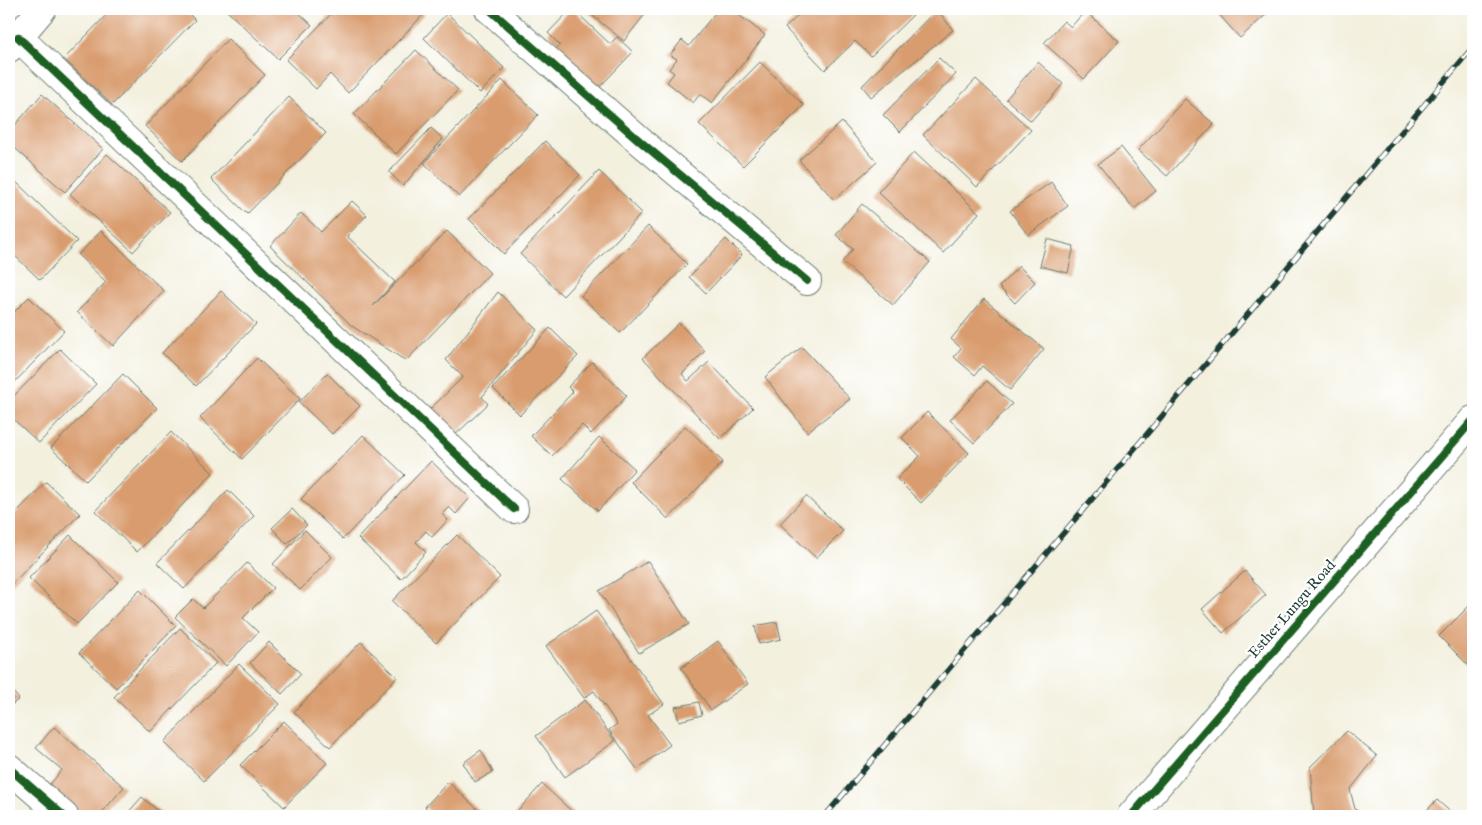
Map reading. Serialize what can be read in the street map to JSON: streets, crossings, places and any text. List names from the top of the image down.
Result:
{
  "streets": {
    "street": ["Esther Lungu Road"]
  }
}
